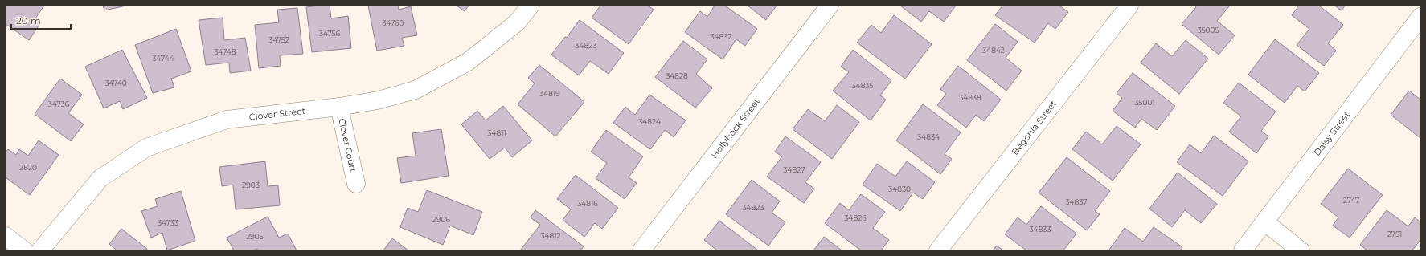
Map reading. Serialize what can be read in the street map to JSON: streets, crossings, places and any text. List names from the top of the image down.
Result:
{
  "streets": {
    "street": [
      "Clover Street",
      "Hollyhock Street",
      "Begonia Street",
      "Daisy Street",
      "Clover Court"
    ]
  },
  "crossings": [
    ["Clover Street", "Clover Court"]
  ],
  "house_numbers": [
    "34760",
    "35005",
    "34756",
    "34832",
    "34752",
    "34823",
    "34842",
    "34748",
    "34744",
    "34828",
    "34740",
    "34835",
    "34819",
    "34838",
    "35001",
    "34736",
    "34824",
    "34811",
    "34834",
    "2820",
    "34827",
    "2903",
    "34830",
    "2747",
    "34837",
    "34816",
    "34823",
    "34826",
    "2906",
    "34733",
    "34833",
    "2751",
    "34812",
    "2905"
  ],
  "scale_bar": "20 m"
}
